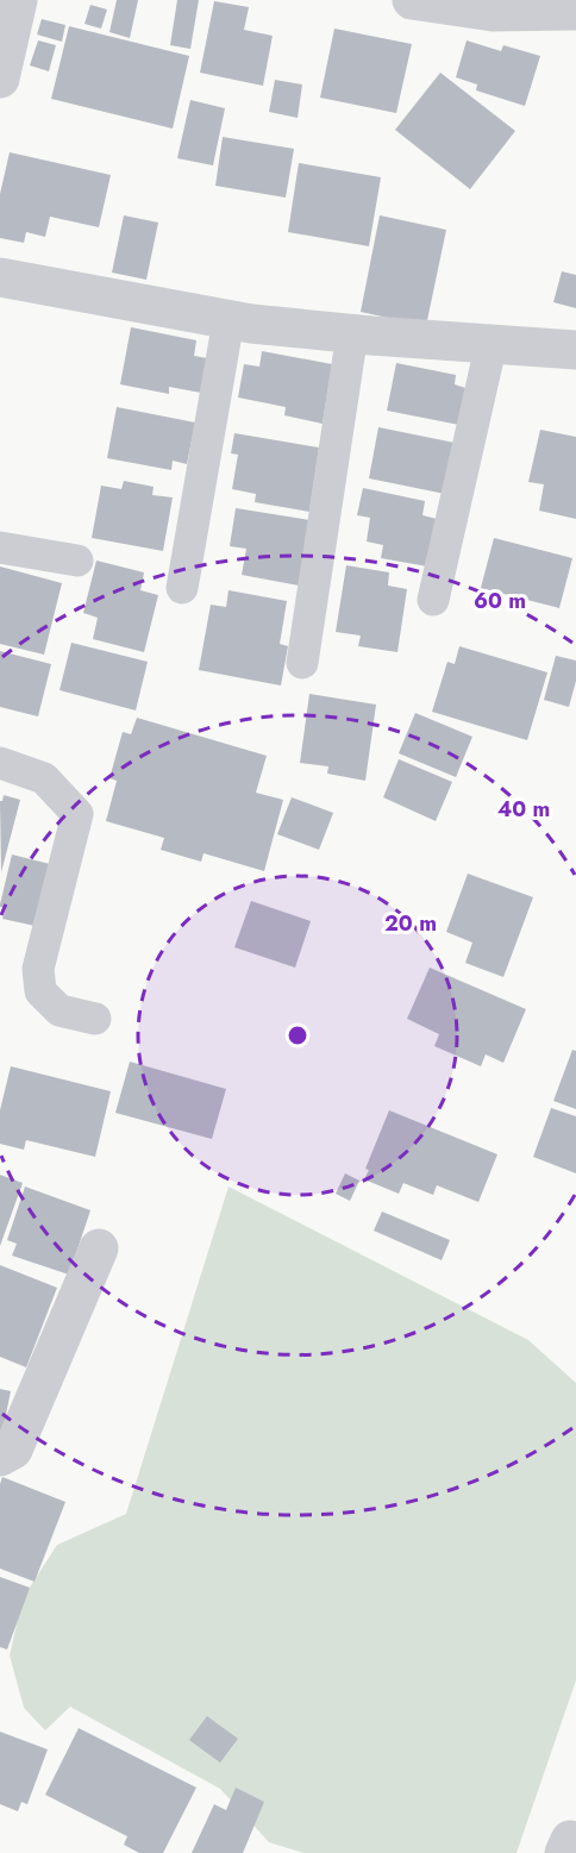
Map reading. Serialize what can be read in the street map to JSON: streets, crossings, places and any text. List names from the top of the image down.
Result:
{
  "rings": ["60 m", "40 m", "20 m"]
}
